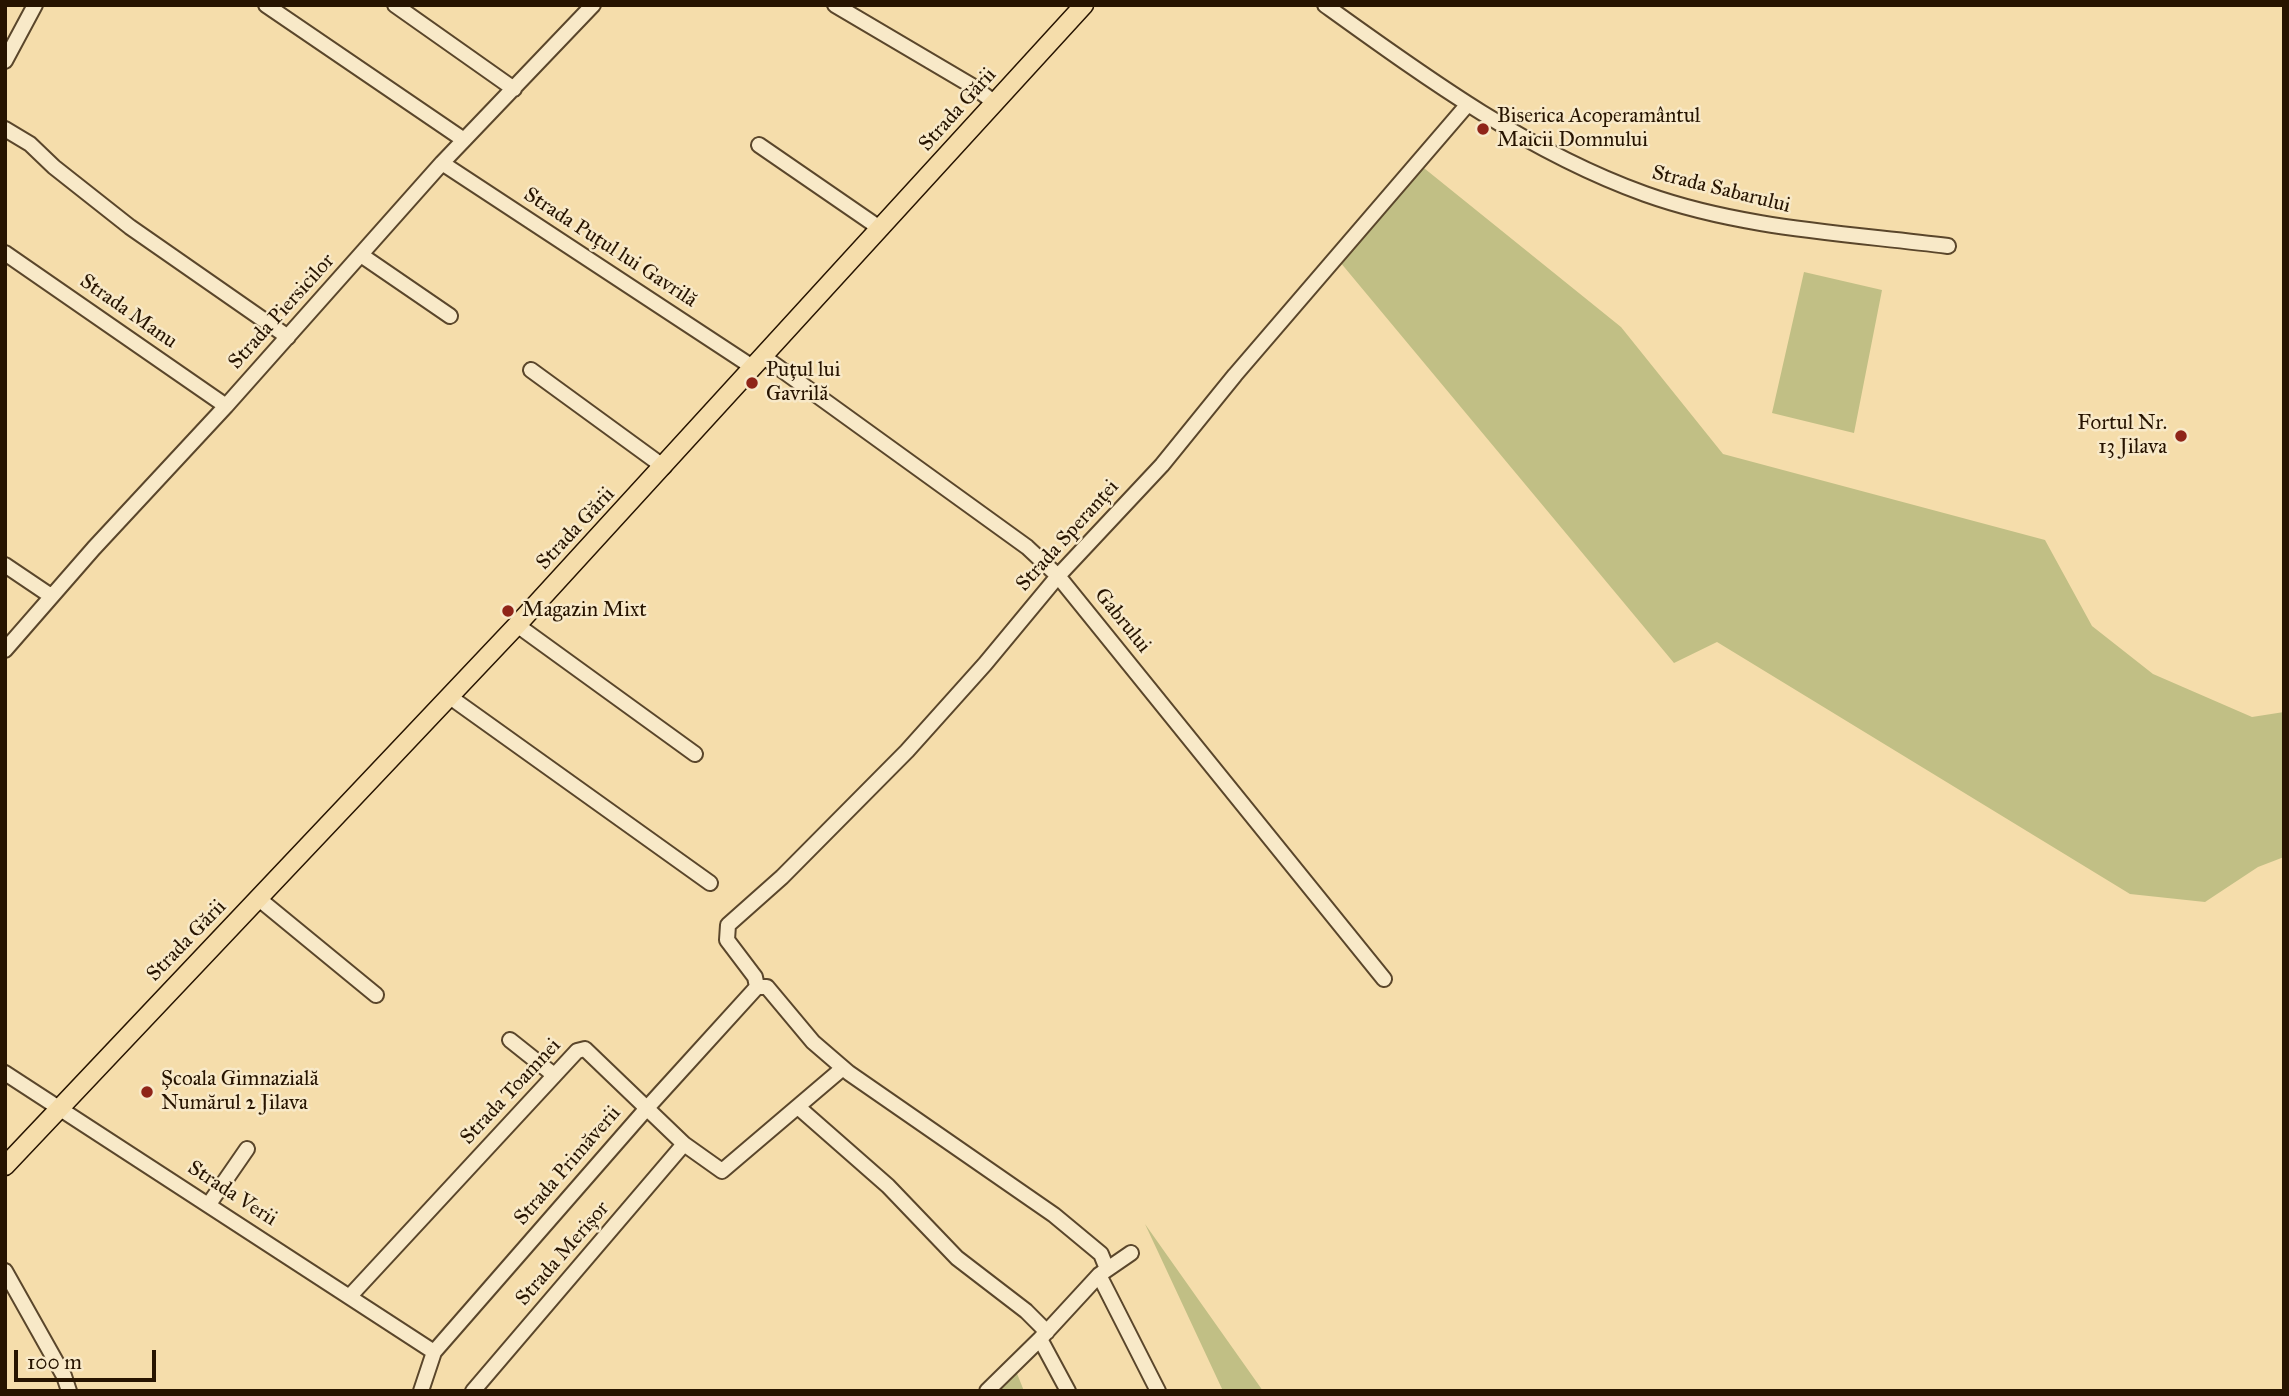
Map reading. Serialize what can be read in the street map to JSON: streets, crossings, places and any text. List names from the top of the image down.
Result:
{
  "streets": {
    "main road": ["Strada Gării"],
    "street": [
      "Strada Sabarului",
      "Strada Puțul lui Gavrilă",
      "Strada Manu",
      "Strada Piersicilor",
      "Strada Speranței",
      "Gabrului",
      "Strada Toamnei",
      "Strada Primăverii",
      "Strada Verii",
      "Strada Merișor"
    ]
  },
  "crossings": [
    ["Strada Gării", "Strada Puțul lui Gavrilă"],
    ["Strada Gării", "Gabrului"],
    ["Strada Gării", "Strada Verii"],
    ["Strada Sabarului", "Strada Speranței"],
    ["Strada Puțul lui Gavrilă", "Strada Piersicilor"],
    ["Strada Puțul lui Gavrilă", "Gabrului"],
    ["Strada Manu", "Strada Piersicilor"],
    ["Strada Speranței", "Gabrului"],
    ["Strada Speranței", "Strada Toamnei"],
    ["Strada Speranței", "Strada Primăverii"],
    ["Strada Toamnei", "Strada Primăverii"],
    ["Strada Toamnei", "Strada Verii"],
    ["Strada Toamnei", "Strada Merișor"],
    ["Strada Primăverii", "Strada Verii"]
  ],
  "places": [
    "Biserica Acoperamântul Maicii Domnului",
    "Puțul lui Gavrilă",
    "Fortul Nr. 13 Jilava",
    "Magazin Mixt",
    "Școala Gimnazială Numărul 2 Jilava"
  ],
  "scale_bar": "100 m"
}
